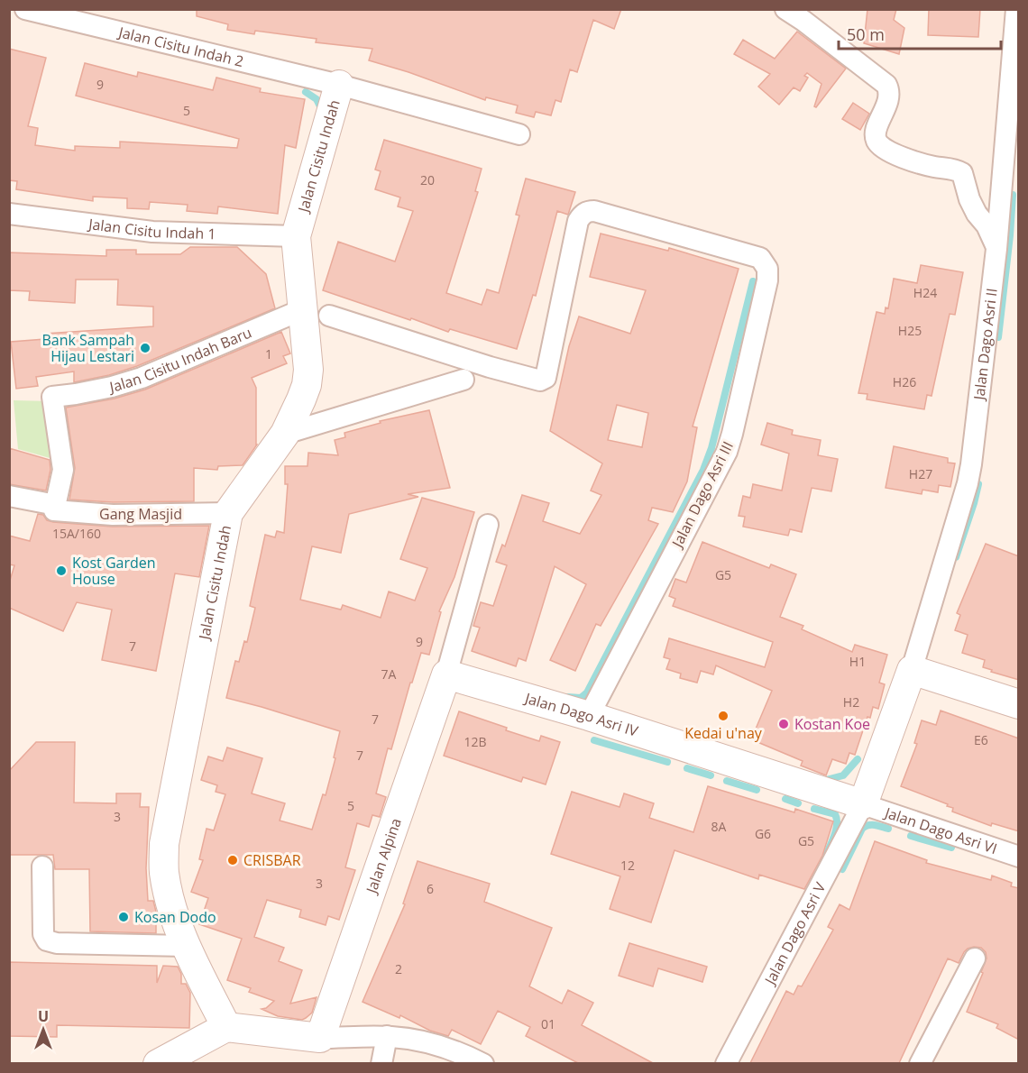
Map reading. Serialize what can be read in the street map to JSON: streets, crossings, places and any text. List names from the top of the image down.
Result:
{
  "streets": {
    "street": [
      "Jalan Cisitu Indah 2",
      "Jalan Cisitu Indah",
      "Jalan Cisitu Indah 1",
      "Jalan Dago Asri II",
      "Jalan Cisitu Indah Baru",
      "Jalan Dago Asri III",
      "Gang Masjid",
      "Jalan Dago Asri IV",
      "Jalan Dago Asri VI",
      "Jalan Alpina",
      "Jalan Dago Asri V"
    ]
  },
  "crossings": [
    ["Jalan Cisitu Indah 2", "Jalan Cisitu Indah"],
    ["Jalan Cisitu Indah", "Jalan Cisitu Indah 1"],
    ["Jalan Cisitu Indah", "Jalan Cisitu Indah Baru"],
    ["Jalan Cisitu Indah", "Jalan Dago Asri III"],
    ["Jalan Cisitu Indah", "Gang Masjid"],
    ["Jalan Cisitu Indah Baru", "Jalan Dago Asri III"],
    ["Jalan Cisitu Indah Baru", "Gang Masjid"],
    ["Jalan Dago Asri III", "Jalan Dago Asri IV"],
    ["Jalan Dago Asri IV", "Jalan Dago Asri VI"],
    ["Jalan Dago Asri IV", "Jalan Alpina"],
    ["Jalan Dago Asri IV", "Jalan Dago Asri V"],
    ["Jalan Dago Asri VI", "Jalan Dago Asri V"]
  ],
  "places": [
    "Bank Sampah Hijau Lestari",
    "Kost Garden House",
    "Kedai u'nay",
    "Kostan Koe",
    "CRISBAR",
    "Kosan Dodo"
  ],
  "house_numbers": [
    "9",
    "5",
    "20",
    "H24",
    "H25",
    "1",
    "H26",
    "H27",
    "15A/160",
    "G5",
    "9",
    "7",
    "H1",
    "7A",
    "H2",
    "7",
    "E6",
    "12B",
    "7",
    "5",
    "3",
    "8A",
    "G6",
    "G5",
    "12",
    "3",
    "6",
    "2",
    "01"
  ],
  "scale_bar": "50 m",
  "north": "top"
}
